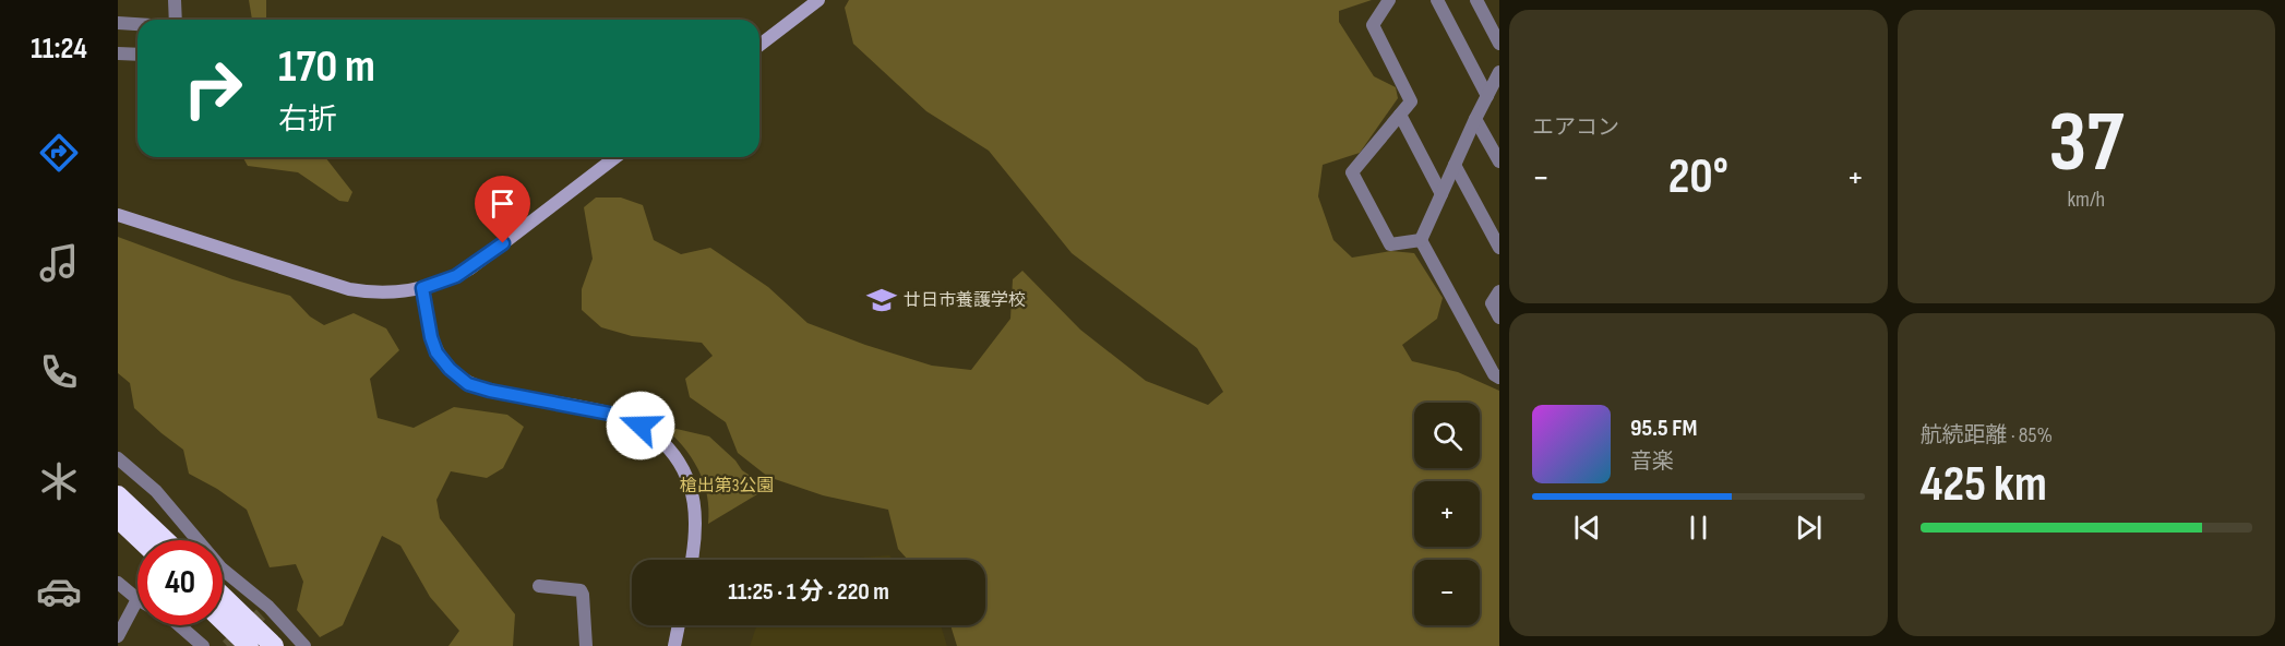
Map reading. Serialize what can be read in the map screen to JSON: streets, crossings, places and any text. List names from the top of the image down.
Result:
{
  "parks": ["槍出第3公園"],
  "places": {
    "school or university": ["廿日市養護学校"]
  },
  "page": {
    "tabs": "11:24",
    "tile": [
      "エアコン",
      ["37", "km/h"],
      ["航続距離 · 85%", "425 km"]
    ],
    "turn": ["170 m", "右折"],
    "heat": ["−", "20°", "+"],
    "map_buttons": ["+", "−"],
    "song": ["95.5 FM", "音楽"],
    "limit": "40",
    "trip": "11:25 · 1 分 · 220 m"
  }
}
